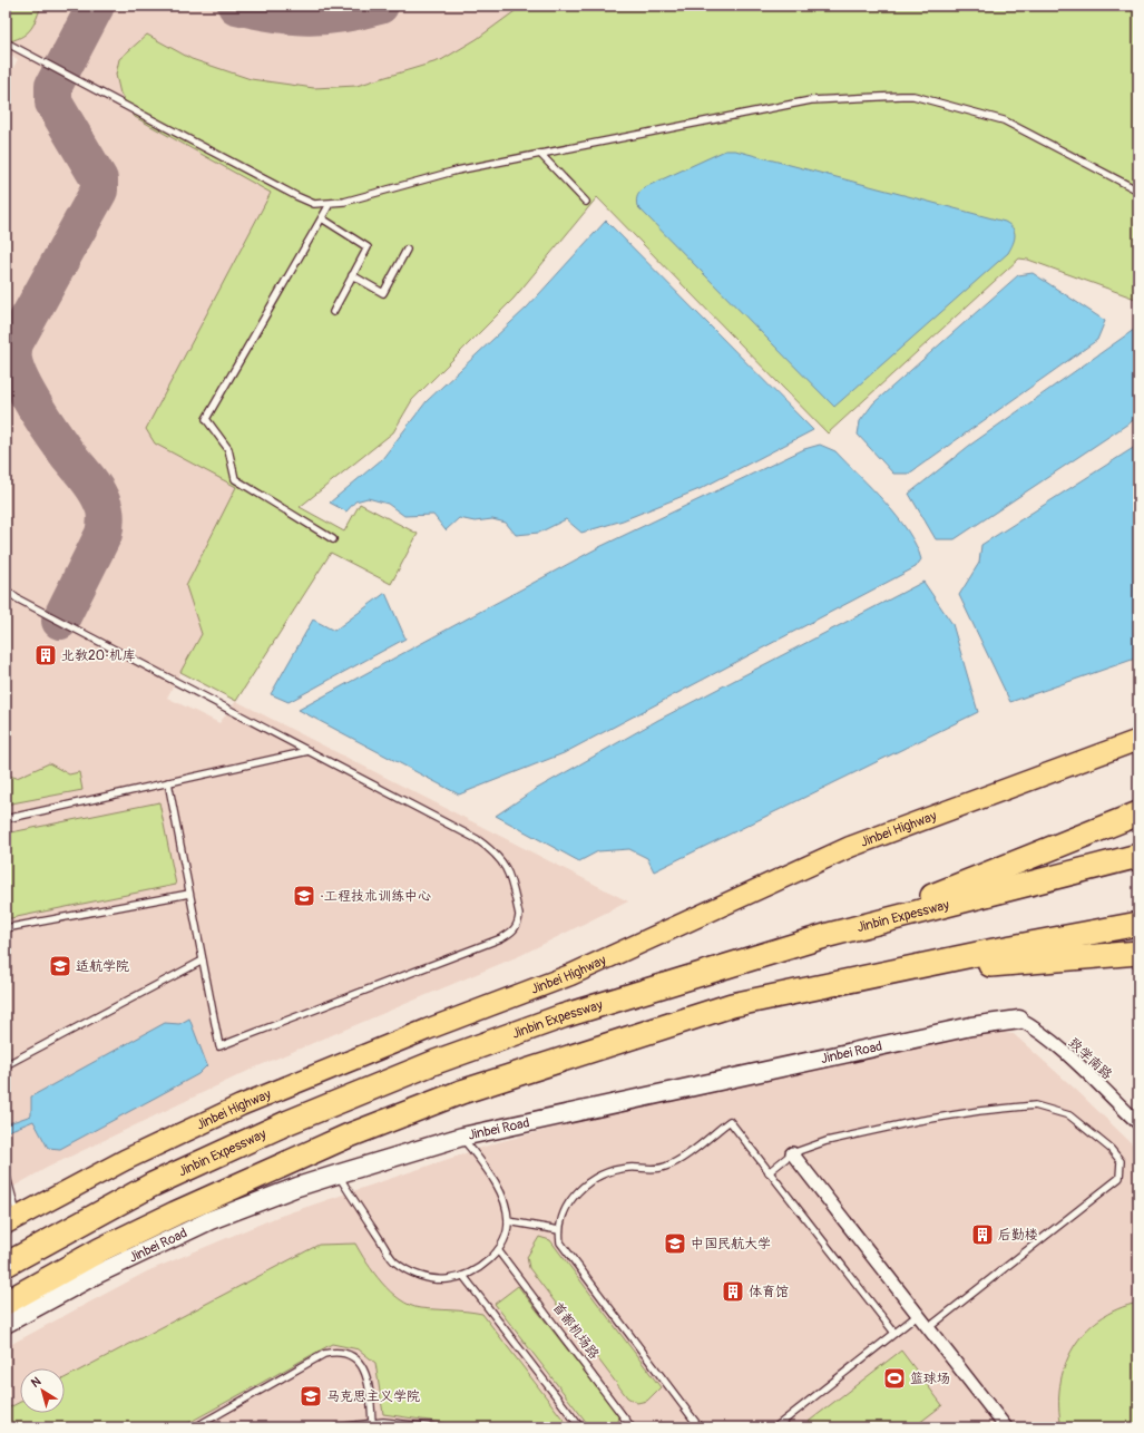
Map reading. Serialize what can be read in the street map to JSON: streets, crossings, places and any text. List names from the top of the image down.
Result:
{
  "streets": {
    "highway": ["Jinbin Expessway"],
    "main road": ["Jinbei Highway"],
    "street": ["Jinbei Road", "致学南路"],
    "lane": ["首都机场路"]
  },
  "crossings": [
    ["Jinbei Road", "致学南路"]
  ],
  "places": {
    "building": ["北教20·机库", "后勤楼", "体育馆"],
    "school or university": [
      "·工程技术训练中心",
      "适航学院",
      "中国民航大学",
      "马克思主义学院"
    ],
    "sports": ["篮球场"]
  },
  "north": "top left"
}
